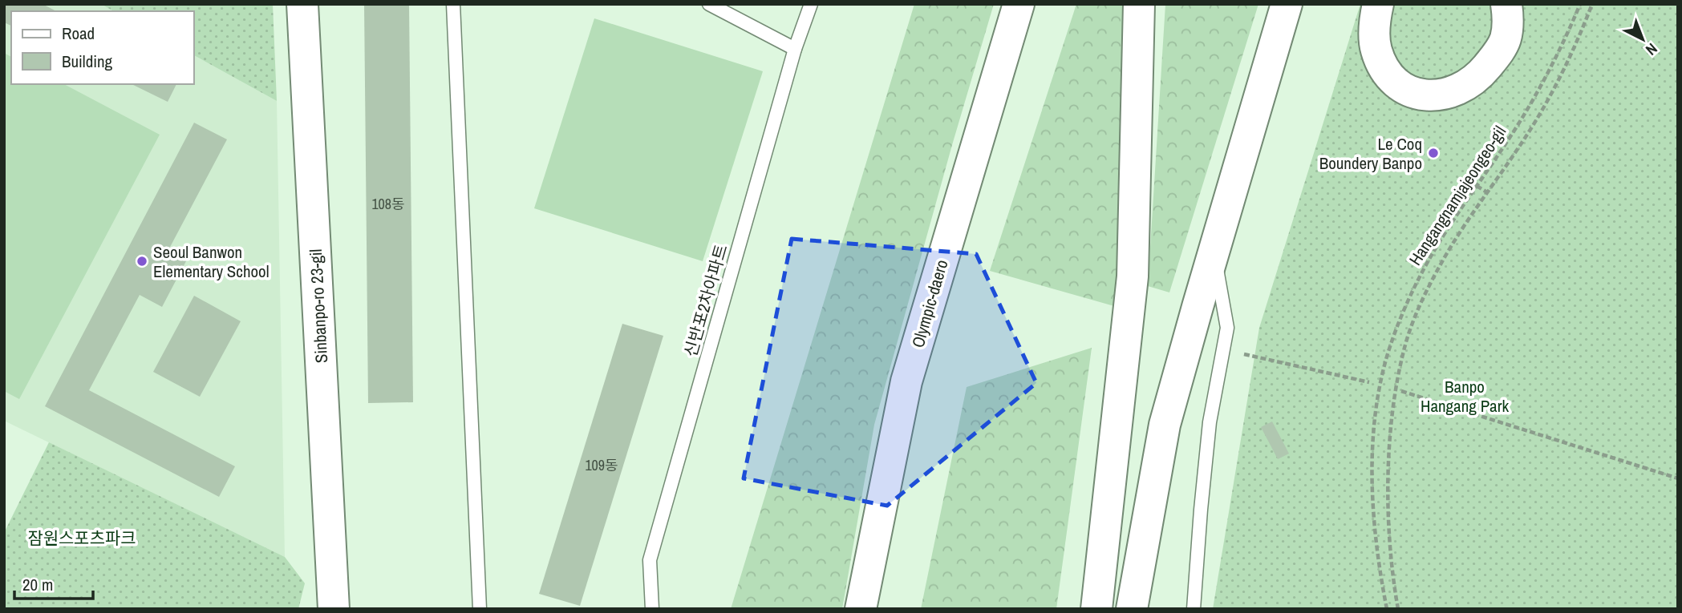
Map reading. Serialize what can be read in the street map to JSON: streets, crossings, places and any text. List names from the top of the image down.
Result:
{
  "streets": {
    "main road": ["Olympic-daero", "Sinbanpo-ro 23-gil"],
    "lane": ["신반포2차아파트"],
    "path": ["Hangangnamjajeongeo-gil"]
  },
  "parks": ["Banpo Hangang Park", "잠원스포츠파크"],
  "places": ["Le Coq Boundery Banpo", "Seoul Banwon Elementary School"],
  "house_numbers": ["108동", "109동"],
  "legend": ["Road", "Building"],
  "scale_bar": "20 m",
  "north": "bottom right"
}
